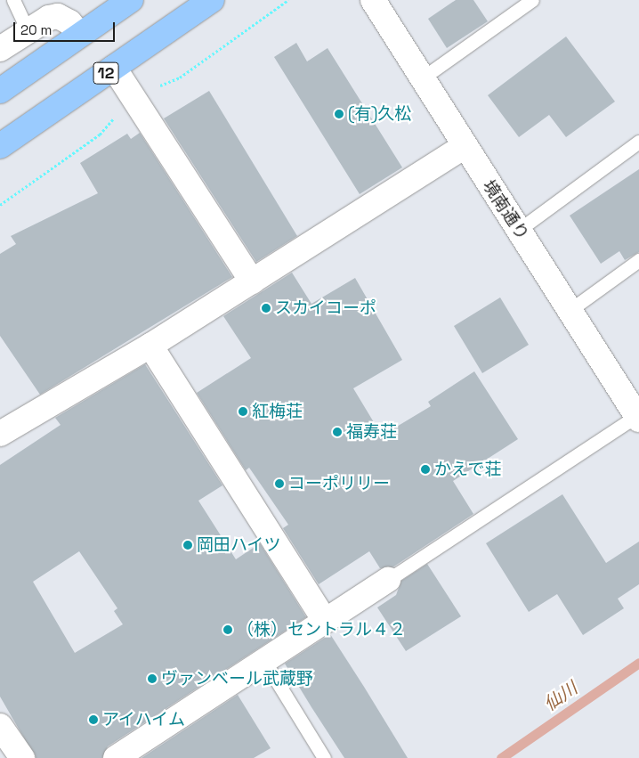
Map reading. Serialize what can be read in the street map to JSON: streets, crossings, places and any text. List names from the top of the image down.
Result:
{
  "streets": {
    "main road": ["12"],
    "street": ["境南通り"]
  },
  "water": ["仙川"],
  "places": [
    "(有)久松",
    "スカイコーポ",
    "紅梅荘",
    "福寿荘",
    "かえで荘",
    "コーポリリー",
    "岡田ハイツ",
    "（株）セントラル４２",
    "ヴァンベール武蔵野",
    "アイハイム"
  ],
  "scale_bar": "20 m"
}
